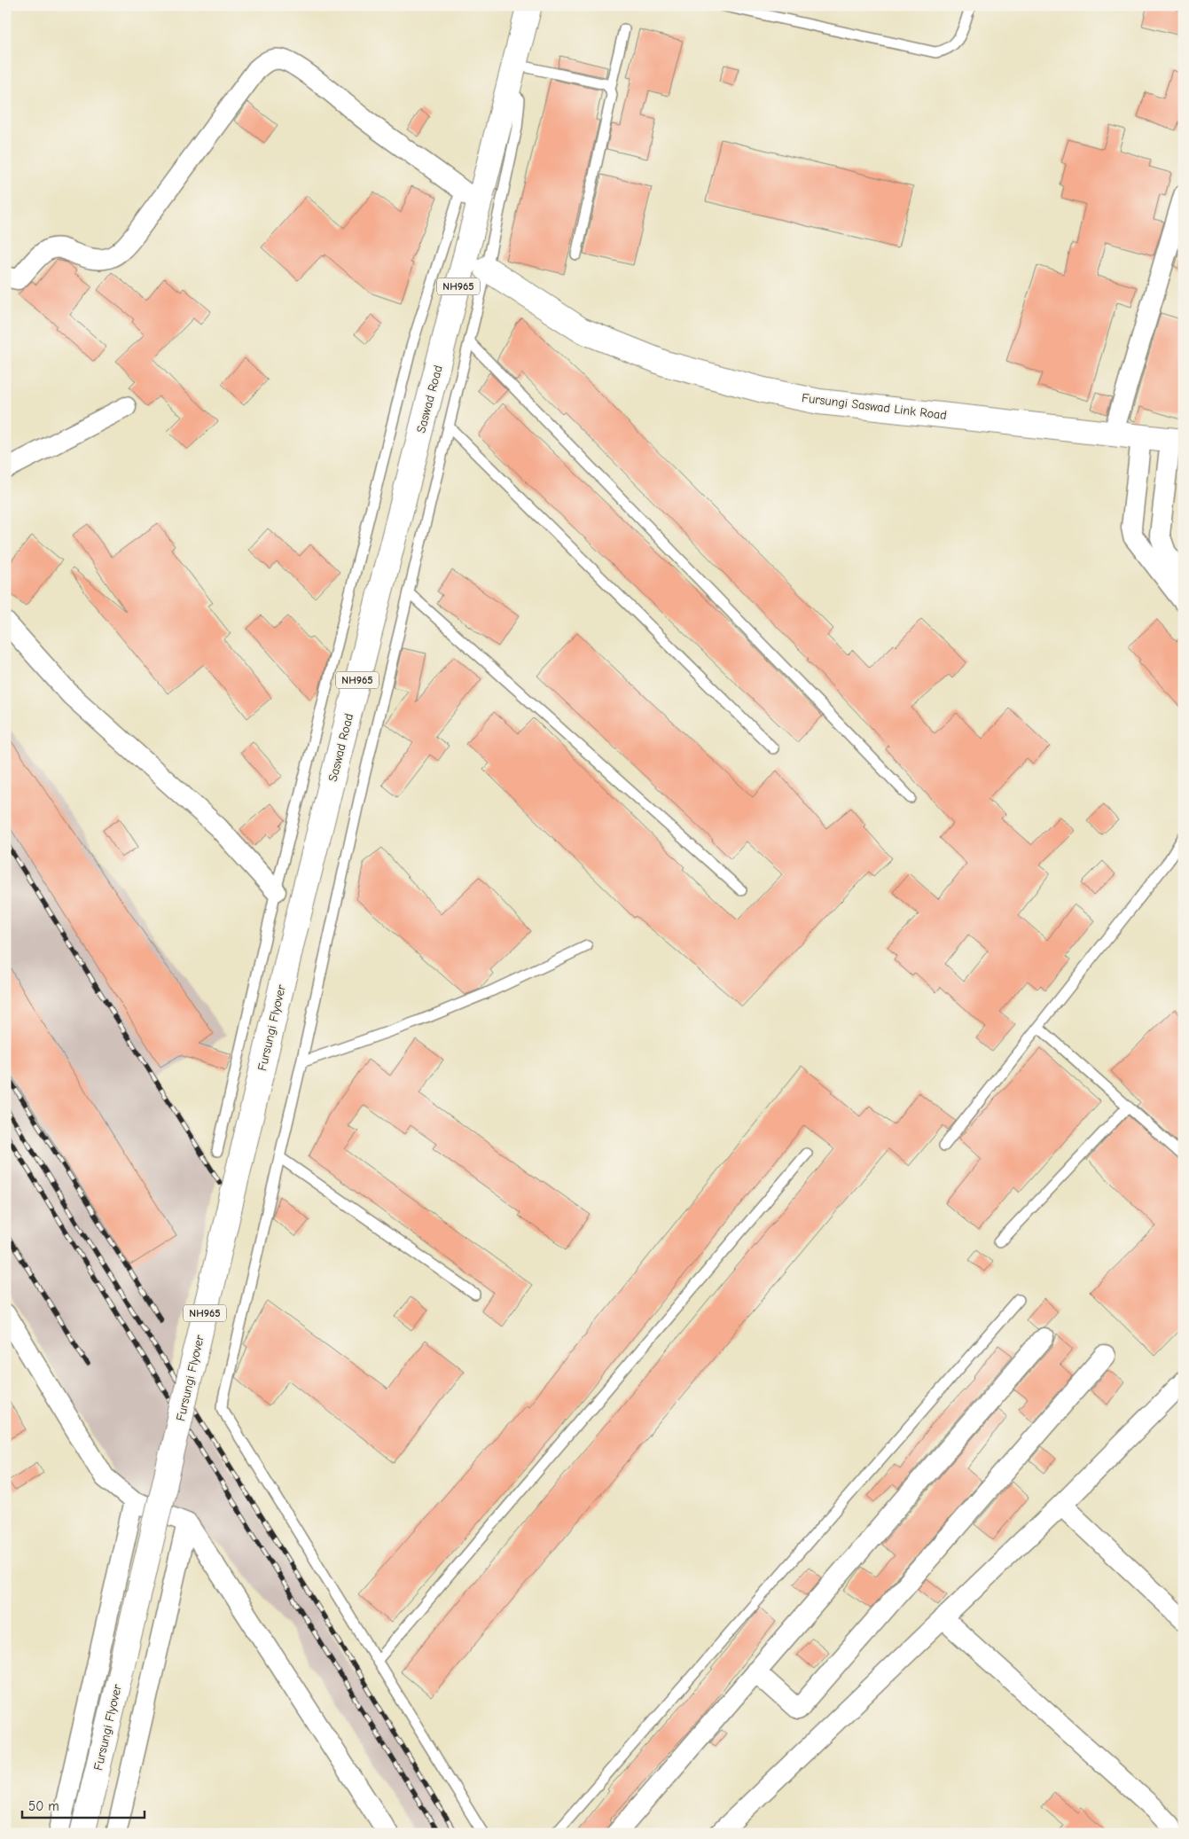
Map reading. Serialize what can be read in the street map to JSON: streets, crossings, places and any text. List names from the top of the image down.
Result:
{
  "streets": {
    "main road": [
      "NH965",
      "Saswad Road",
      "Fursungi Saswad Link Road",
      "Fursungi Flyover"
    ]
  },
  "crossings": [
    ["Saswad Road", "Fursungi Flyover"]
  ],
  "scale_bar": "50 m"
}
